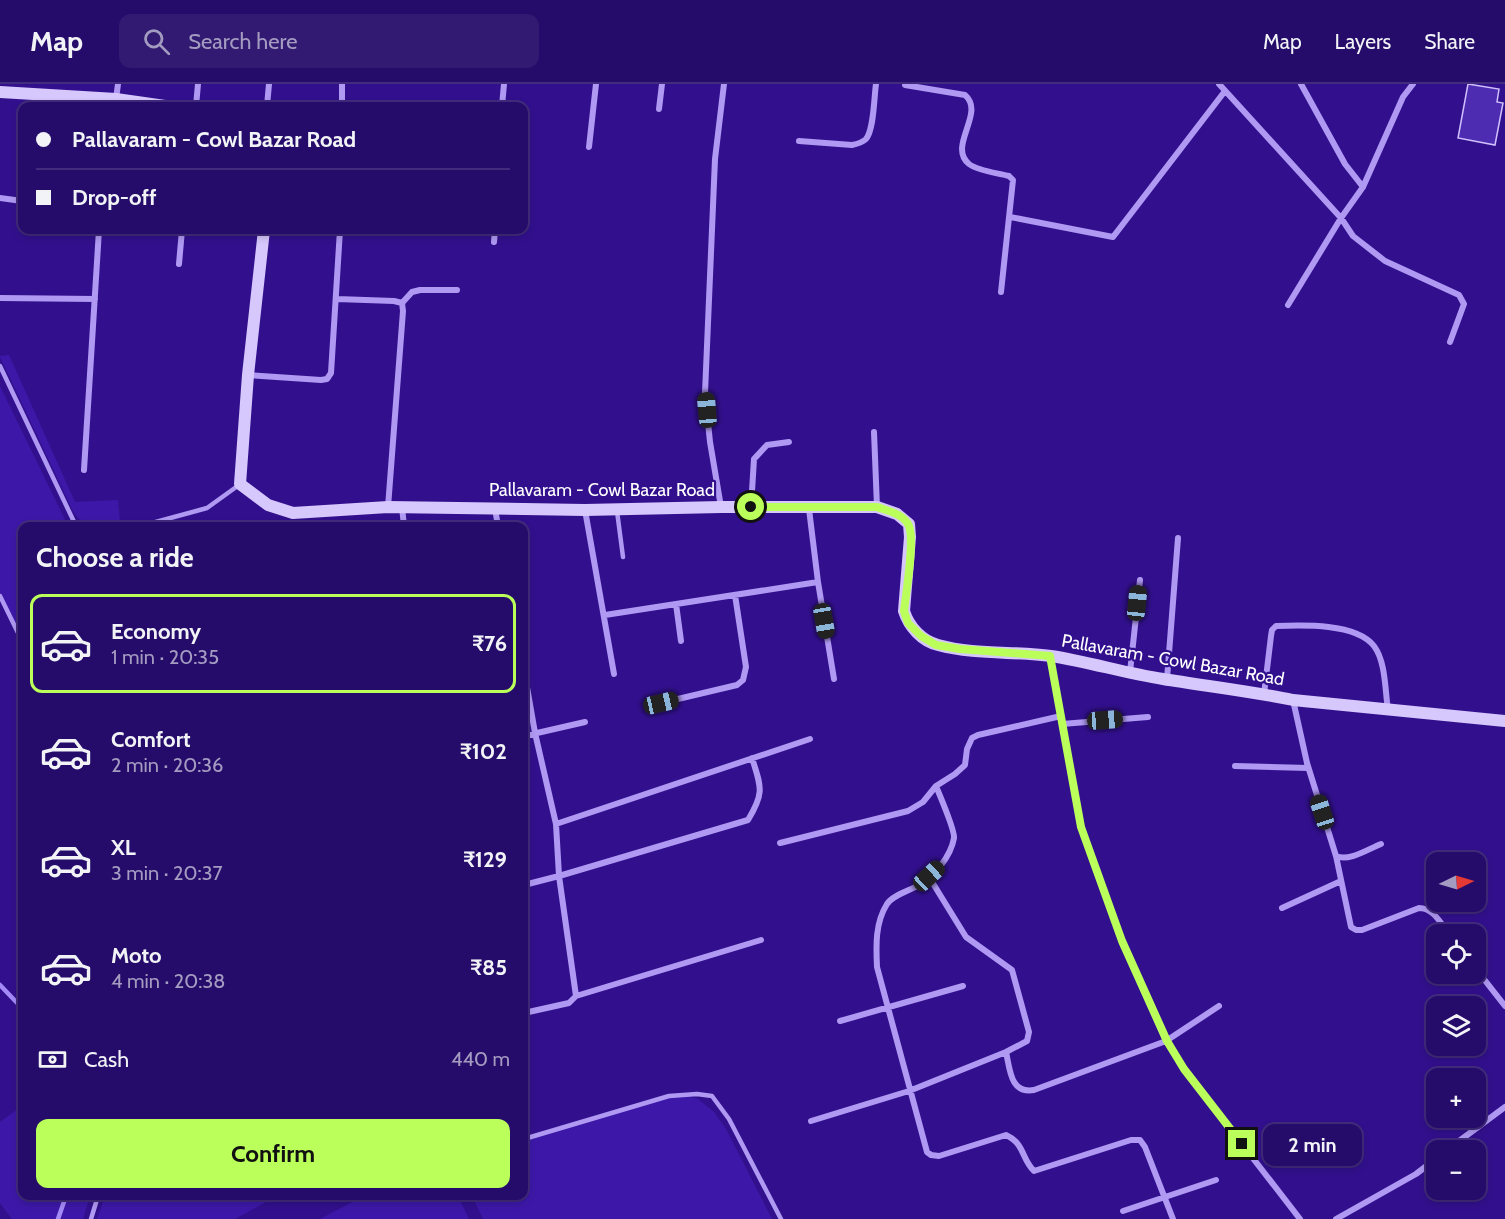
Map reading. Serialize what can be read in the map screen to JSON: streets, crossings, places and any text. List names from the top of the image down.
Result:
{
  "streets": {
    "street": ["Pallavaram - Cowl Bazar Road"]
  },
  "north": "right",
  "page": {
    "header": "Map",
    "search": "Search here",
    "nav": ["Map", "Layers", "Share"],
    "banner": ["Pallavaram - Cowl Bazar Road", "Drop-off"],
    "heading": "Choose a ride",
    "list": [
      {
        "name": "Economy",
        "note": "1 min · 20:35",
        "value": "₹76"
      },
      {
        "name": "Comfort",
        "note": "2 min · 20:36",
        "value": "₹102"
      },
      {
        "name": "XL",
        "note": "3 min · 20:37",
        "value": "₹129"
      },
      {
        "name": "Moto",
        "note": "4 min · 20:38",
        "value": "₹85"
      }
    ],
    "map_buttons": ["+", "−"],
    "pay": ["Cash", "440 m"],
    "buttons": "Confirm",
    "bubble": "2 min"
  }
}
